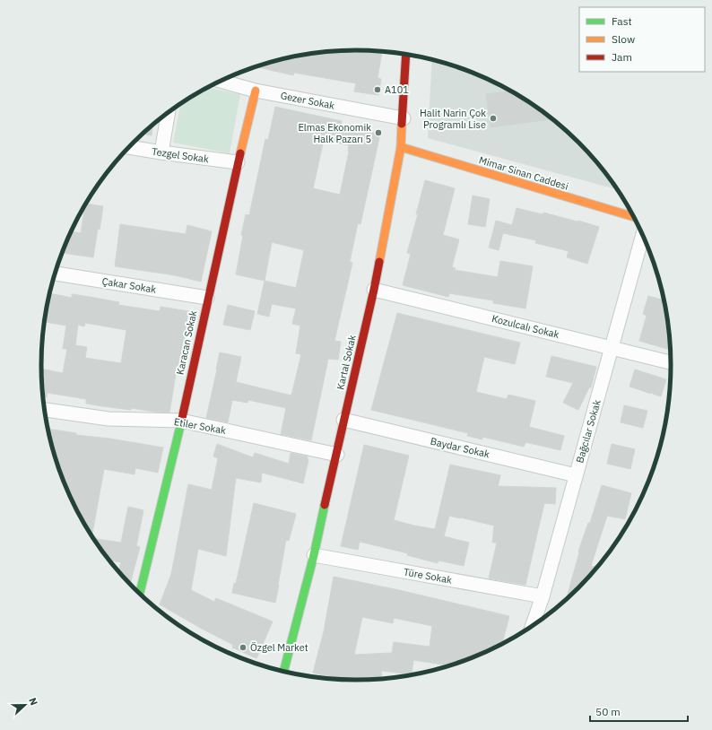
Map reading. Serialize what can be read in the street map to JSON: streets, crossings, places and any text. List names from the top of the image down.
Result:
{
  "streets": {
    "street": [
      "Gezer Sokak",
      "Tezgel Sokak",
      "Mimar Sinan Caddesi",
      "Çakar Sokak",
      "Kozulcalı Sokak",
      "Karacan Sokak",
      "Kartal Sokak",
      "Etiler Sokak",
      "Bağcılar Sokak",
      "Baydar Sokak",
      "Türe Sokak"
    ]
  },
  "crossings": [
    ["Gezer Sokak", "Karacan Sokak"],
    ["Gezer Sokak", "Kartal Sokak"],
    ["Tezgel Sokak", "Karacan Sokak"],
    ["Mimar Sinan Caddesi", "Kartal Sokak"],
    ["Çakar Sokak", "Karacan Sokak"],
    ["Kozulcalı Sokak", "Kartal Sokak"],
    ["Kozulcalı Sokak", "Bağcılar Sokak"],
    ["Karacan Sokak", "Etiler Sokak"],
    ["Kartal Sokak", "Etiler Sokak"],
    ["Kartal Sokak", "Baydar Sokak"],
    ["Kartal Sokak", "Türe Sokak"],
    ["Bağcılar Sokak", "Baydar Sokak"],
    ["Bağcılar Sokak", "Türe Sokak"]
  ],
  "places": [
    "A101",
    "Halit Narin Çok Programlı Lise",
    "Elmas Ekonomik Halk Pazarı 5",
    "Özgel Market"
  ],
  "legend": ["Fast", "Slow", "Jam"],
  "scale_bar": "50 m",
  "north": "right"
}
